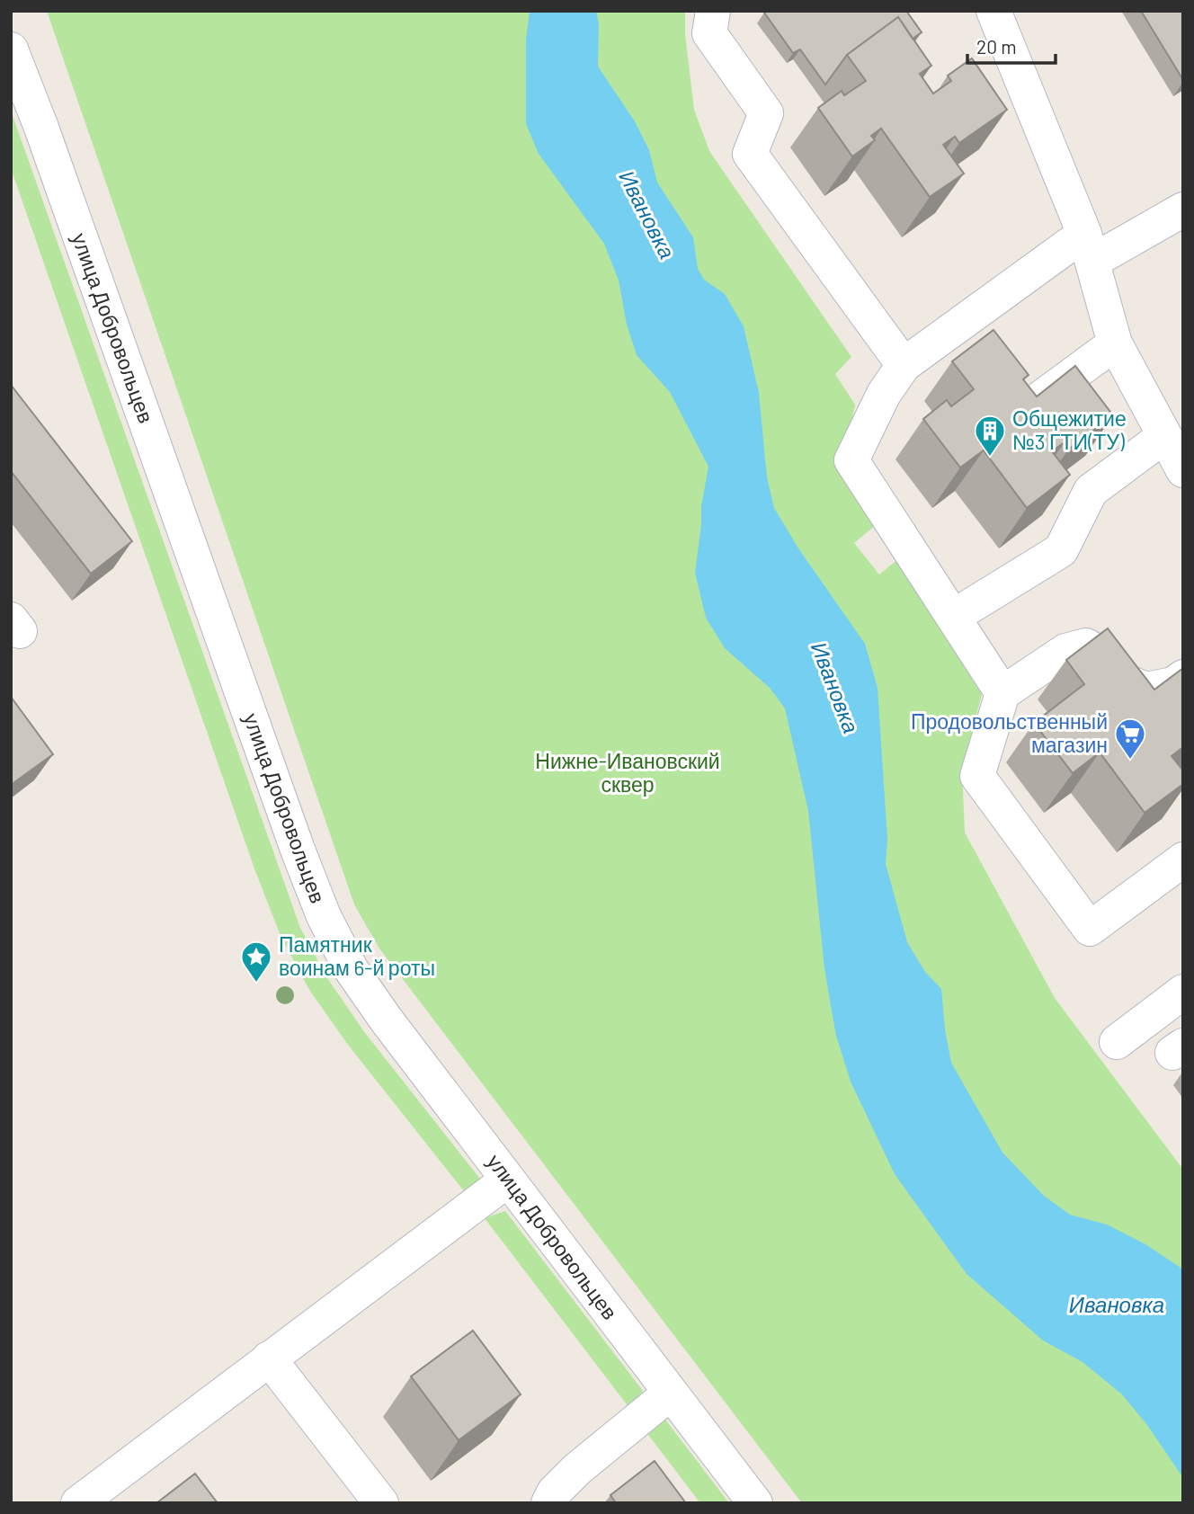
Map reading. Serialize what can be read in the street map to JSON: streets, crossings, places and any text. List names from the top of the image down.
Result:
{
  "streets": {
    "street": ["улица Добровольцев"]
  },
  "water": ["Ивановка"],
  "parks": ["Нижне-Ивановский сквер"],
  "places": {
    "building": ["Общежитие №3 ГТИ(ТУ)"],
    "supermarket": ["Продовольственный магазин"],
    "place": ["Памятник воинам 6-й роты"]
  },
  "scale_bar": "20 m"
}
